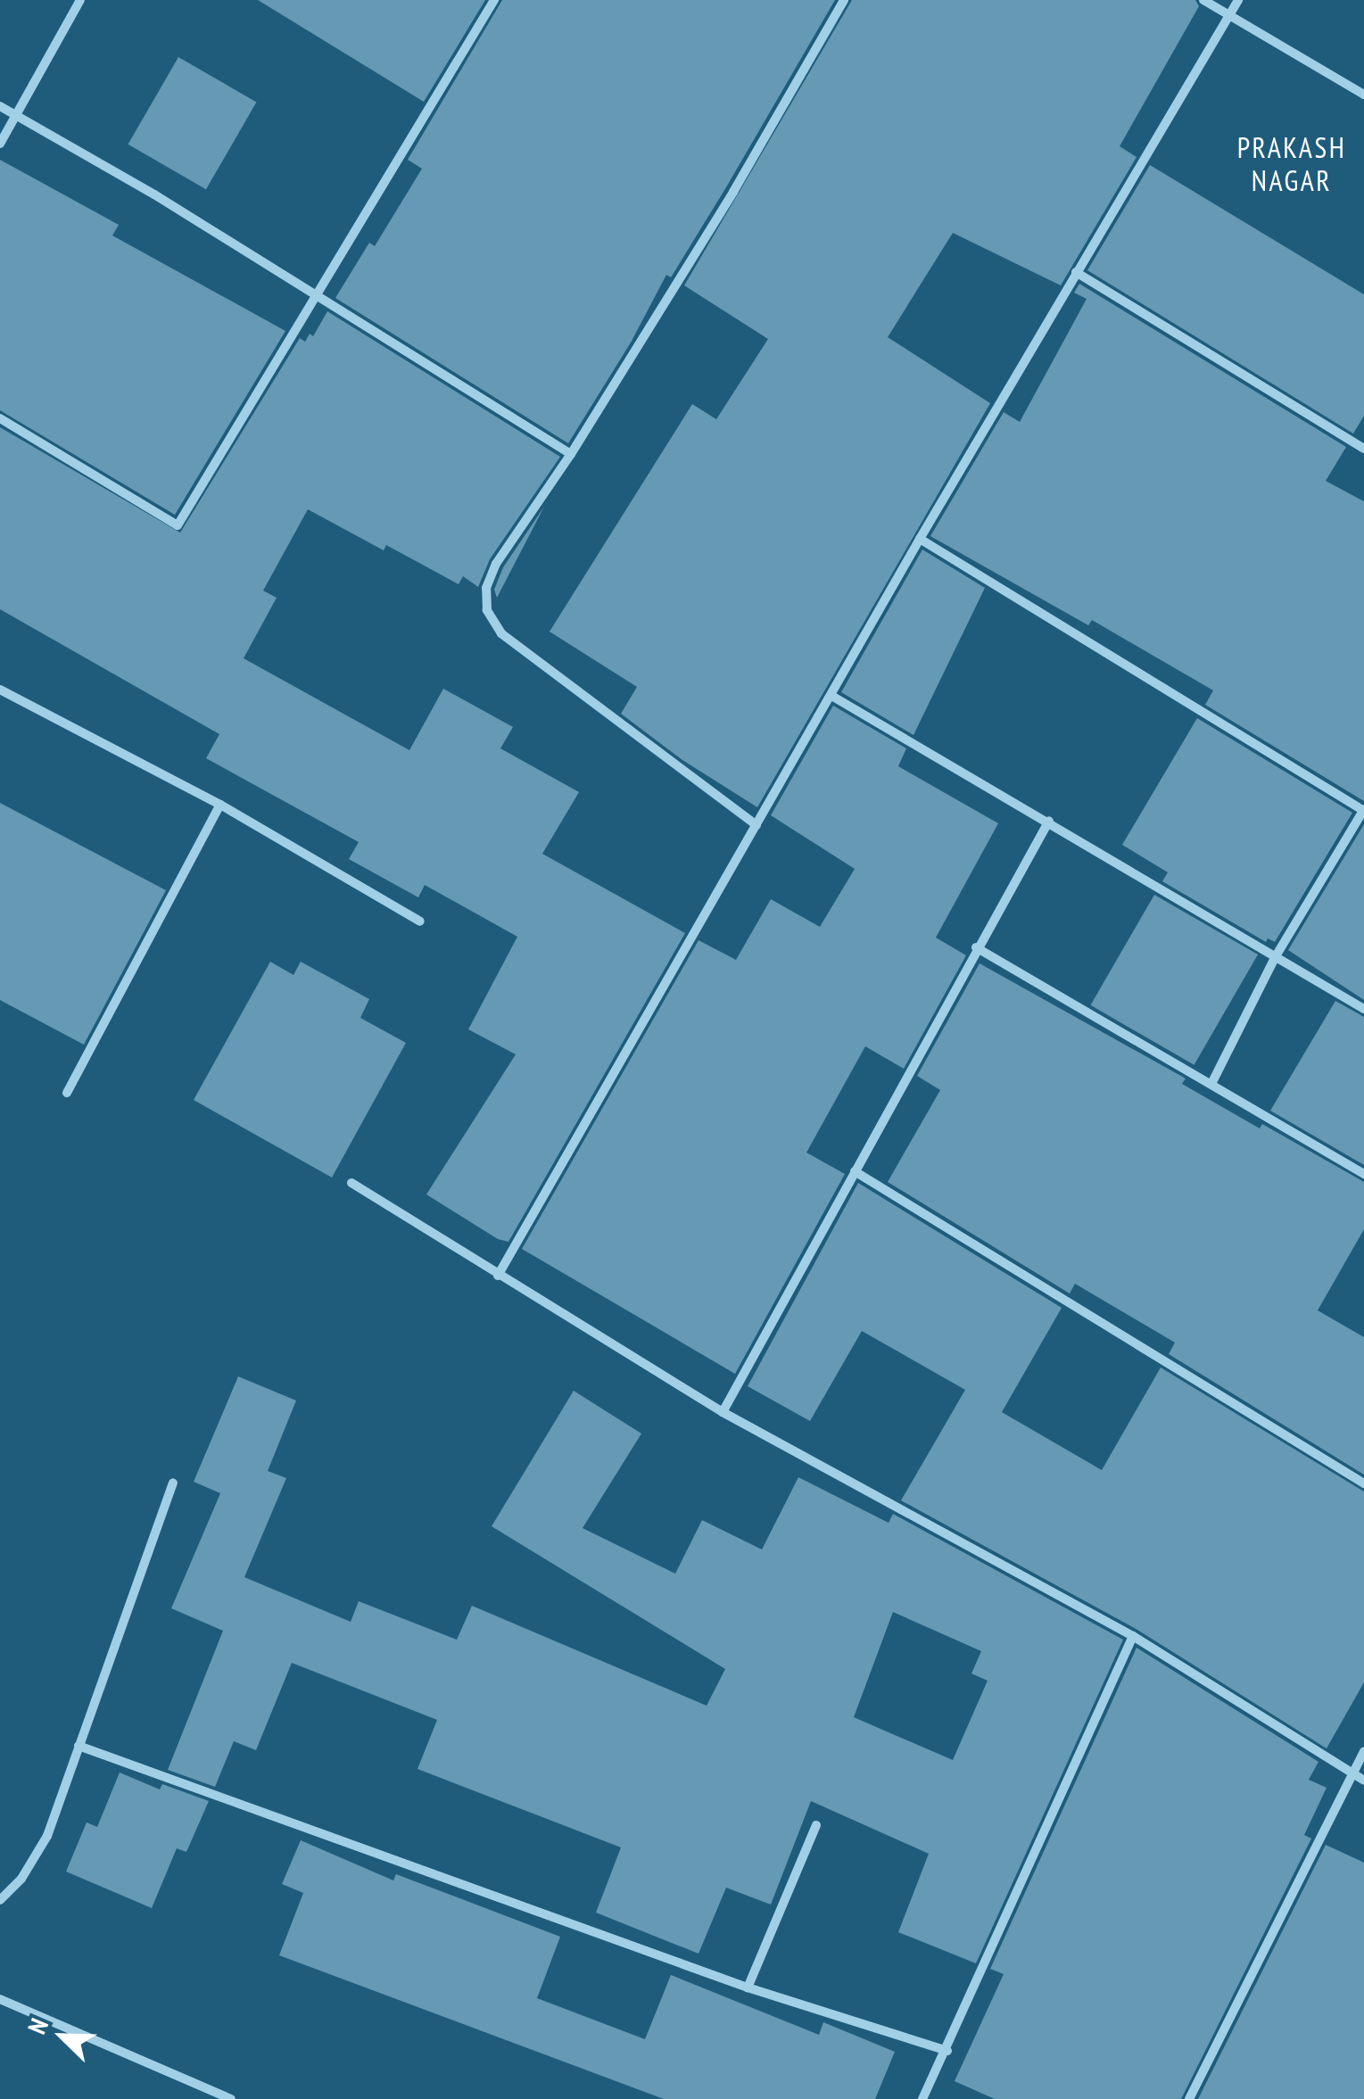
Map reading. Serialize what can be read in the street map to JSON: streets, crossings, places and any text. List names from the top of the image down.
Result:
{
  "districts": ["PRAKASH NAGAR"],
  "north": "top left"
}
